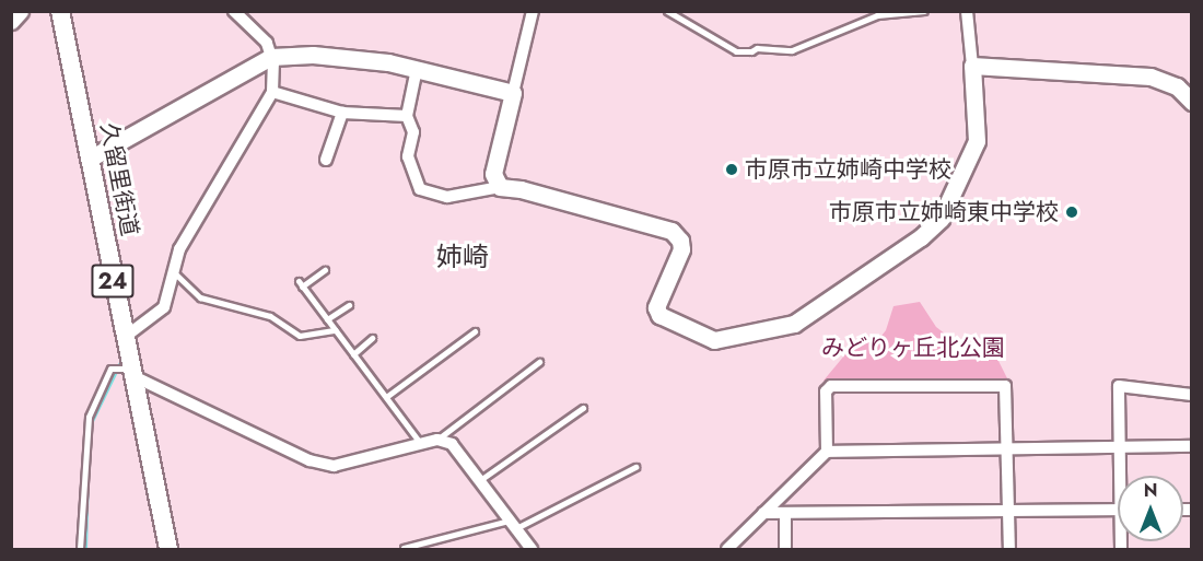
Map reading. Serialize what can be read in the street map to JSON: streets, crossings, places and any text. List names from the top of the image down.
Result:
{
  "streets": {
    "main road": ["久留里街道", "24"]
  },
  "districts": ["姉崎"],
  "parks": ["みどりヶ丘北公園"],
  "places": ["市原市立姉崎中学校", "市原市立姉崎東中学校"],
  "north": "top"
}
